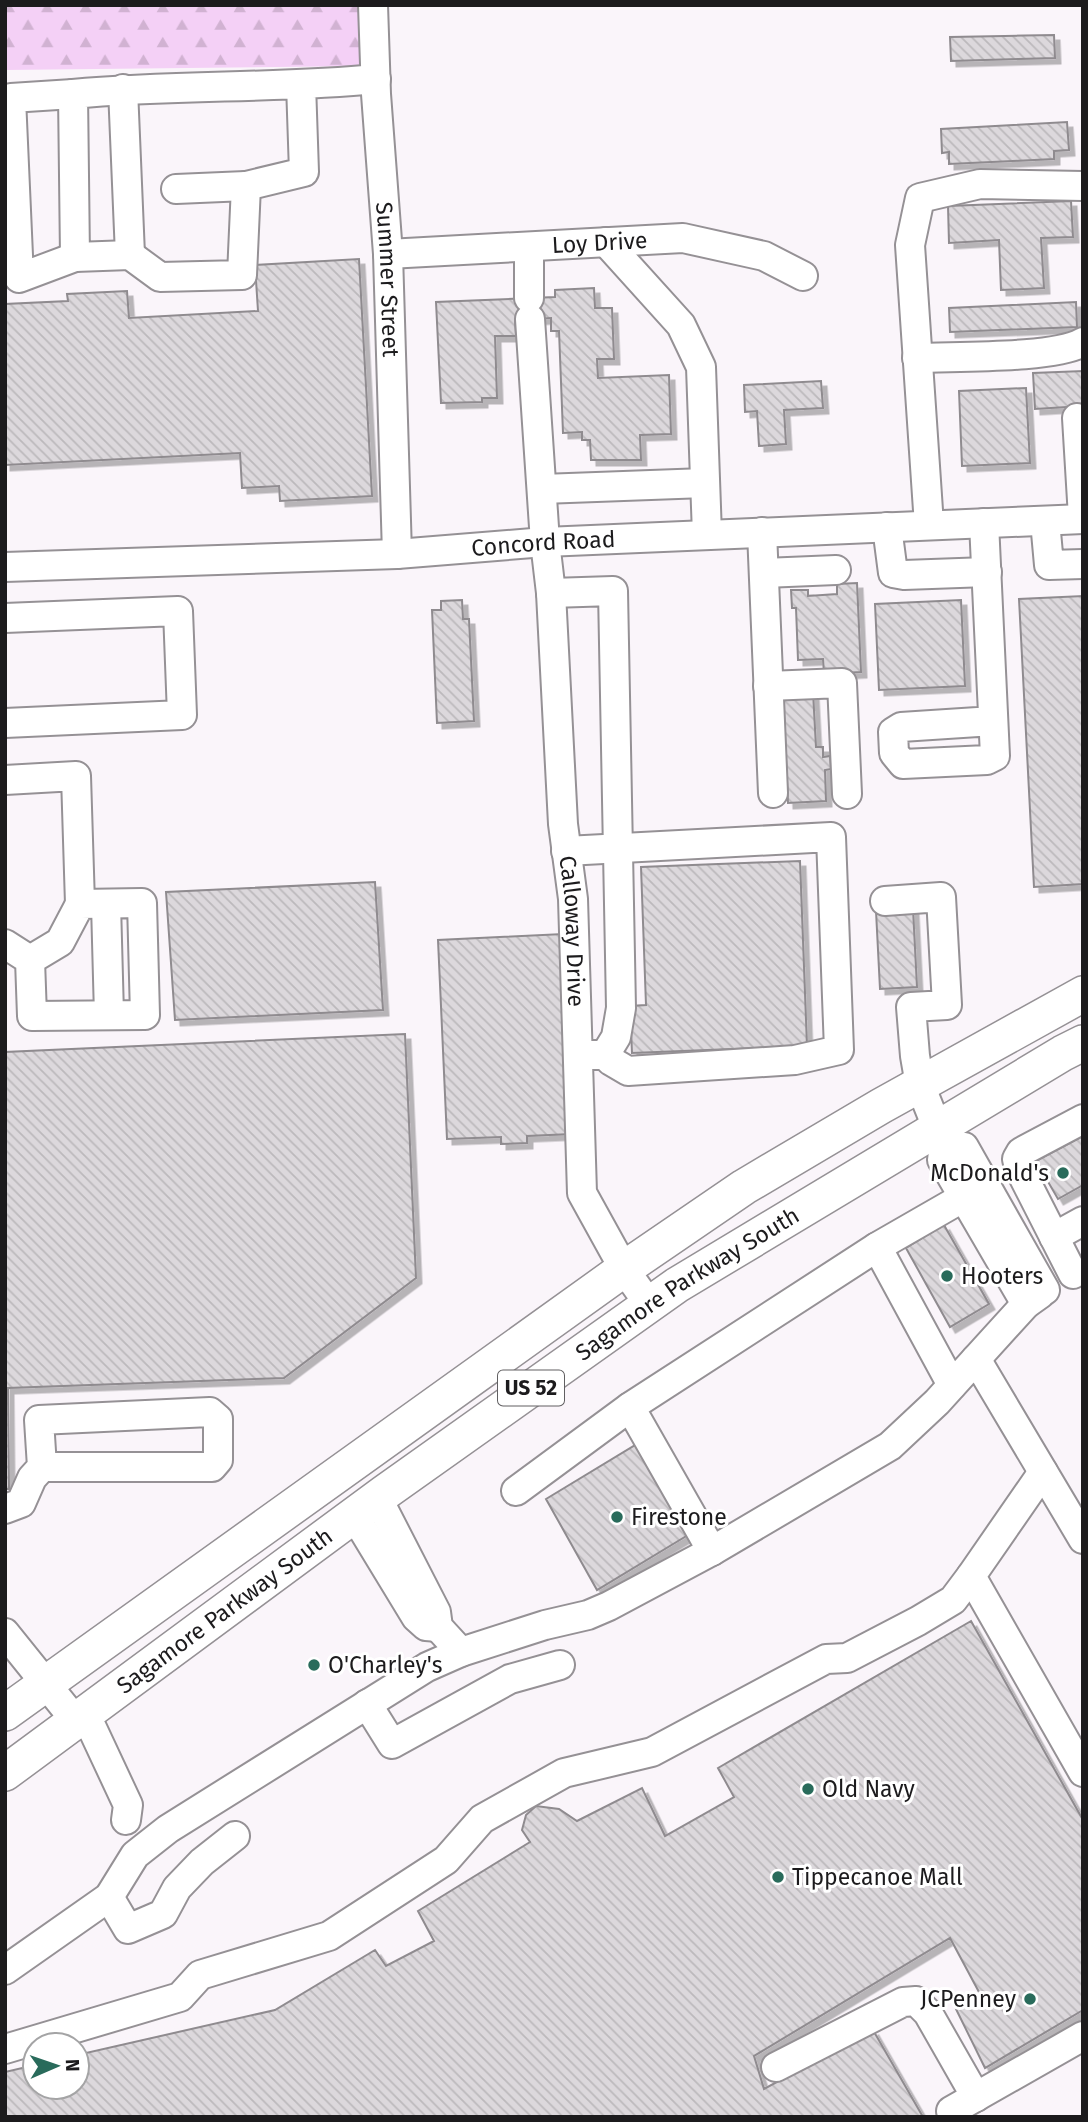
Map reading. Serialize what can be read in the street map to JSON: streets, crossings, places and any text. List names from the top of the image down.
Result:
{
  "streets": {
    "main road": ["Sagamore Parkway South", "US 52"],
    "street": [
      "Loy Drive",
      "Summer Street",
      "Concord Road",
      "Calloway Drive"
    ]
  },
  "crossings": [
    ["Loy Drive", "Summer Street"],
    ["Loy Drive", "Calloway Drive"],
    ["Summer Street", "Concord Road"],
    ["Concord Road", "Calloway Drive"],
    ["Calloway Drive", "Sagamore Parkway South"]
  ],
  "places": [
    "McDonald's",
    "Hooters",
    "Firestone",
    "O'Charley's",
    "Old Navy",
    "Tippecanoe Mall",
    "JCPenney"
  ],
  "north": "right"
}
